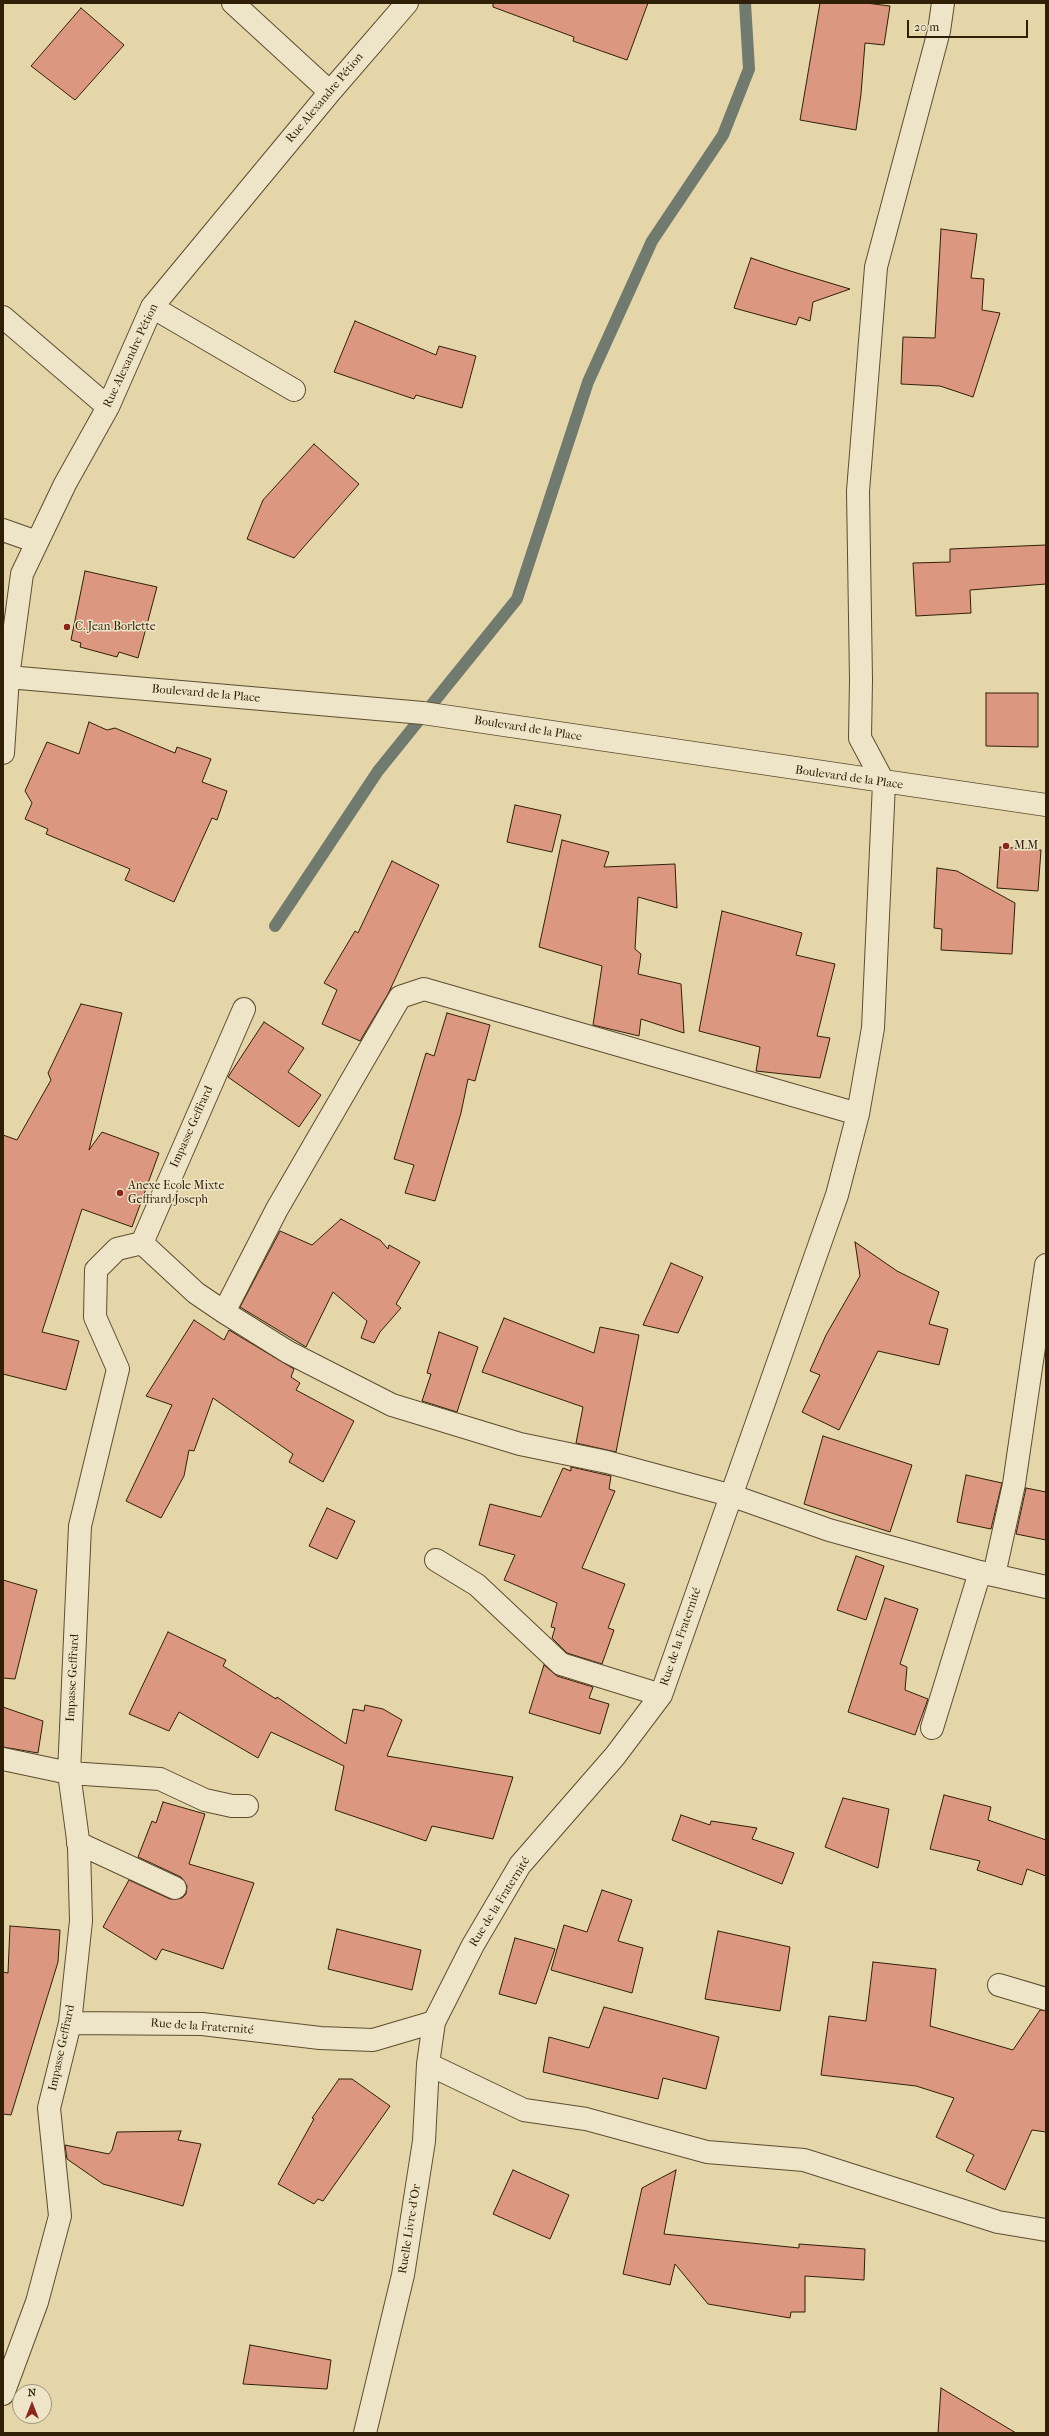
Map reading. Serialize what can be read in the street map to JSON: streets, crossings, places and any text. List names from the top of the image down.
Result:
{
  "streets": {
    "street": [
      "Rue Alexandre Pétion",
      "Boulevard de la Place",
      "Impasse Geffrard",
      "Rue de la Fraternité",
      "Ruelle Livre-d'Or"
    ]
  },
  "crossings": [
    ["Rue Alexandre Pétion", "Boulevard de la Place"],
    ["Boulevard de la Place", "Rue de la Fraternité"],
    ["Impasse Geffrard", "Rue de la Fraternité"],
    ["Rue de la Fraternité", "Ruelle Livre-d'Or"]
  ],
  "places": ["C. Jean Borlette", "M.M", "Anexe Ecole Mixte Geffrard Joseph"],
  "scale_bar": "20 m",
  "north": "top"
}
